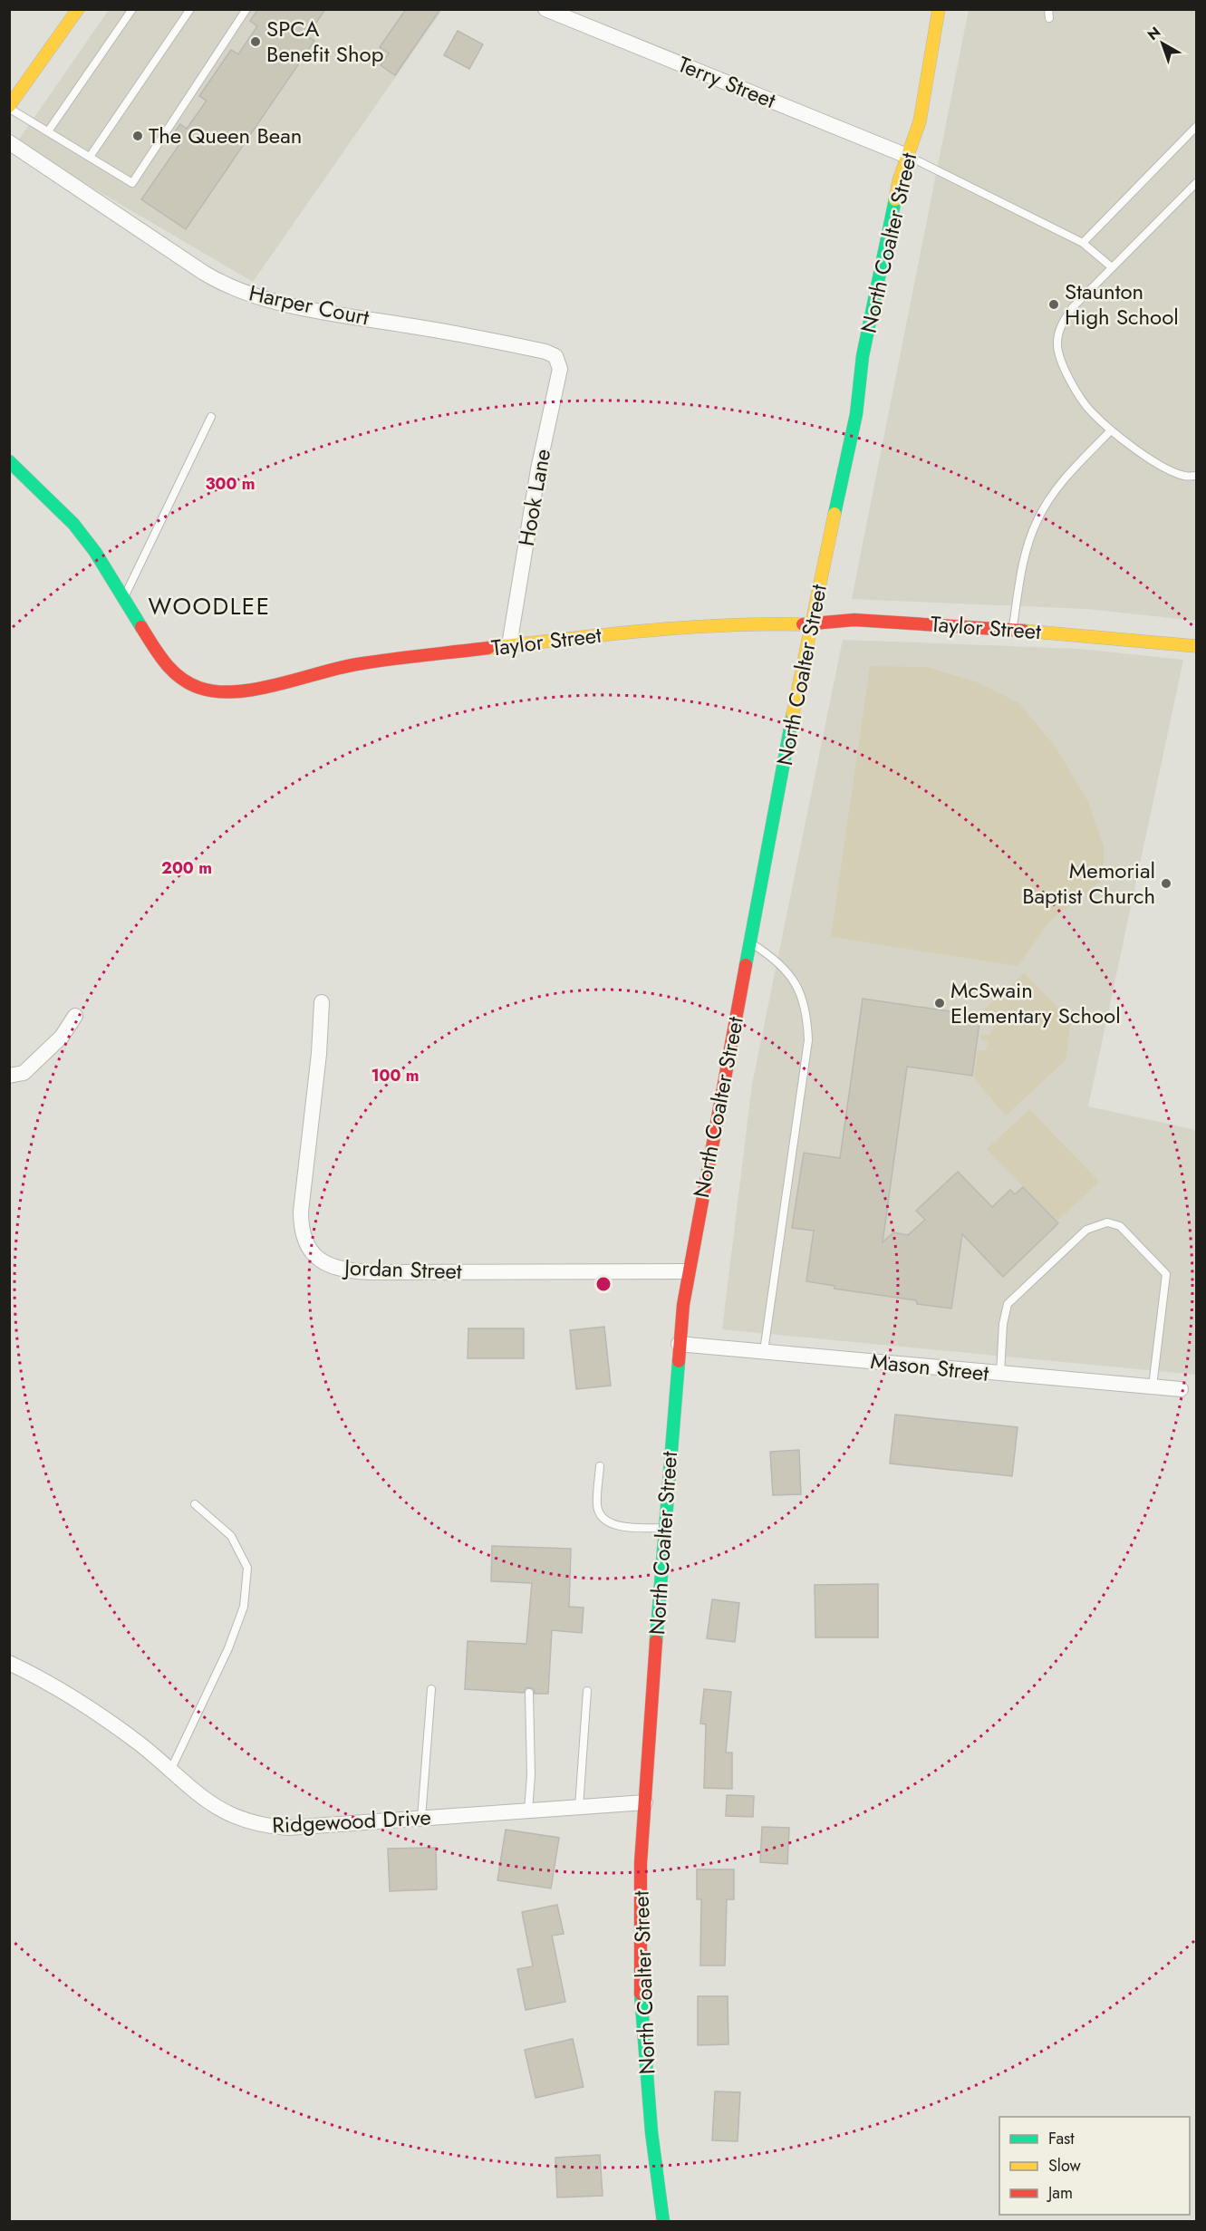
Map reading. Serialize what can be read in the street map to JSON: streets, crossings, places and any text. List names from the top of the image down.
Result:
{
  "streets": {
    "street": [
      "Terry Street",
      "North Coalter Street",
      "Harper Court",
      "Hook Lane",
      "Taylor Street",
      "Jordan Street",
      "Mason Street",
      "Ridgewood Drive"
    ]
  },
  "crossings": [
    ["Terry Street", "North Coalter Street"],
    ["North Coalter Street", "Taylor Street"],
    ["North Coalter Street", "Jordan Street"],
    ["North Coalter Street", "Mason Street"],
    ["North Coalter Street", "Ridgewood Drive"],
    ["Harper Court", "Hook Lane"],
    ["Hook Lane", "Taylor Street"]
  ],
  "districts": ["WOODLEE"],
  "places": [
    "SPCA Benefit Shop",
    "The Queen Bean",
    "Staunton High School",
    "Memorial Baptist Church",
    "McSwain Elementary School"
  ],
  "legend": ["Fast", "Slow", "Jam"],
  "north": "top left",
  "rings": ["300 m", "200 m", "100 m"]
}
